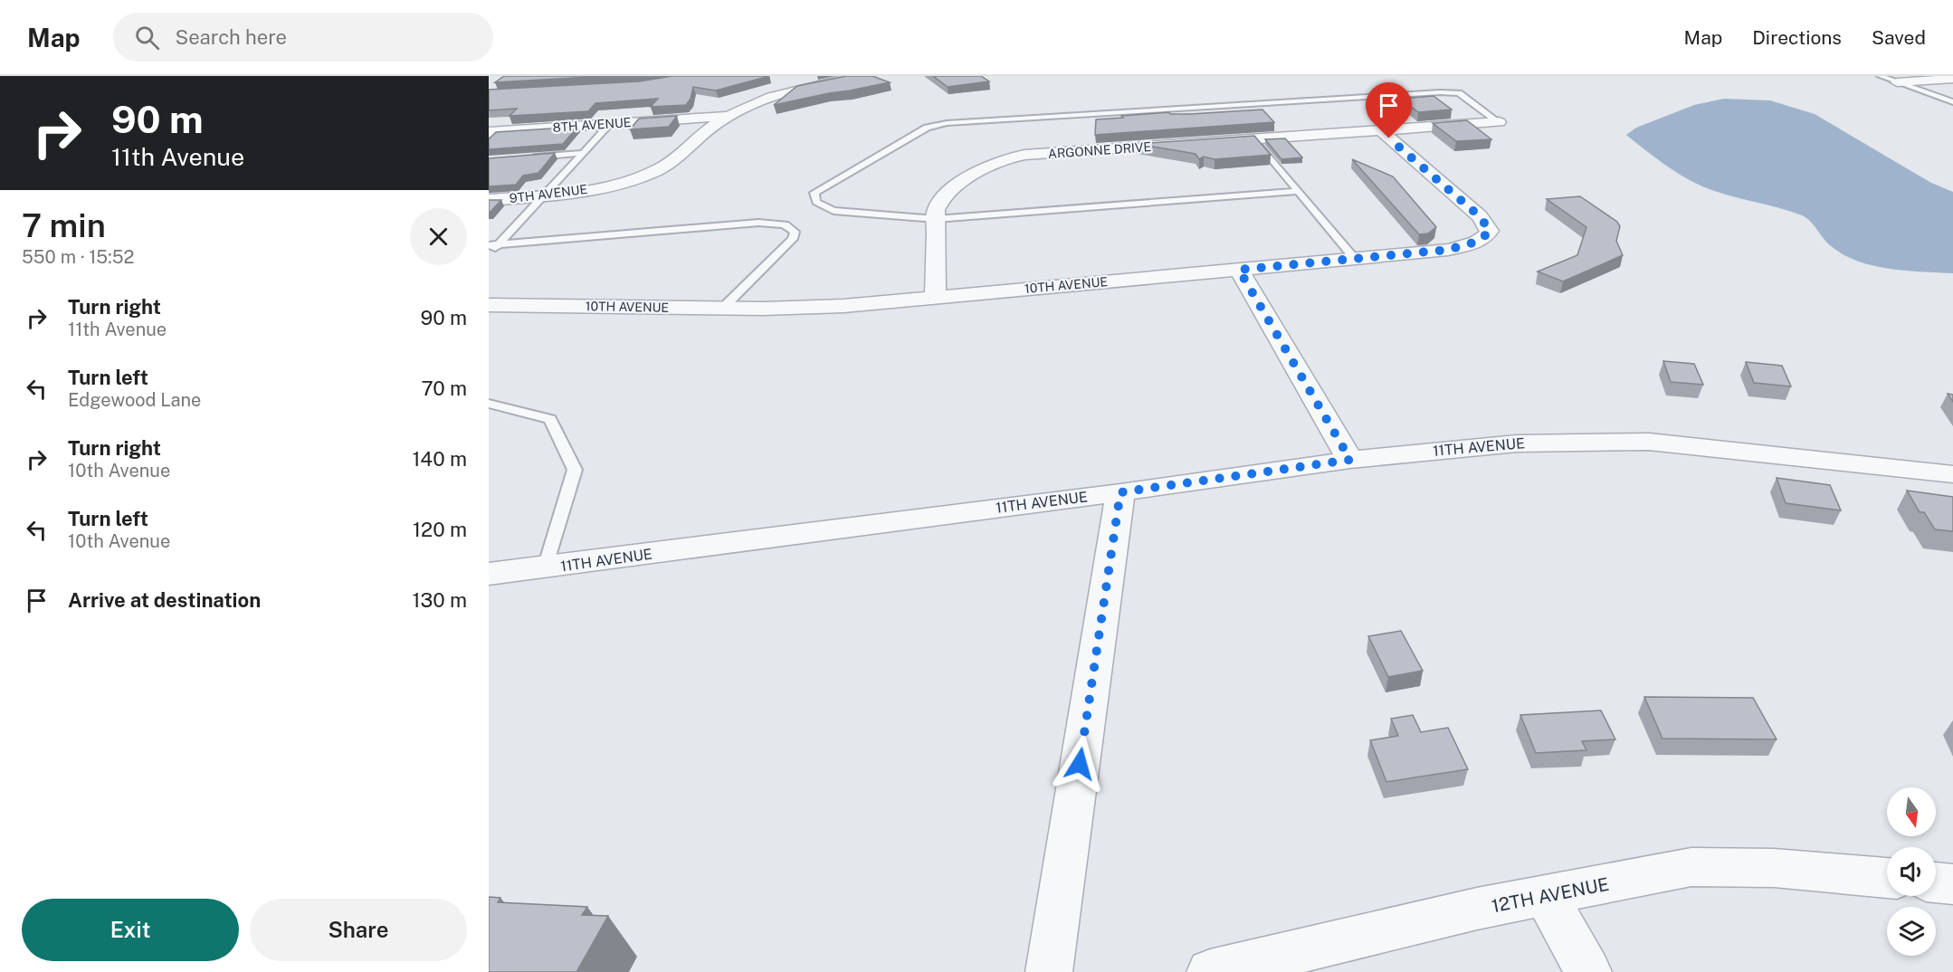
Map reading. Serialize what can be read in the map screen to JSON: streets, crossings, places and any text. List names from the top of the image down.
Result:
{
  "streets": {
    "street": [
      "8TH AVENUE",
      "ARGONNE DRIVE",
      "9TH AVENUE",
      "10TH AVENUE",
      "11TH AVENUE",
      "12TH AVENUE"
    ]
  },
  "crossings": [
    ["8TH AVENUE", "9TH AVENUE"],
    ["ARGONNE DRIVE", "10TH AVENUE"]
  ],
  "north": "bottom",
  "page": {
    "header": "Map",
    "search": "Search here",
    "nav": ["Map", "Directions", "Saved"],
    "turn": ["90 m", "11th Avenue"],
    "heading": ["7 min", "550 m · 15:52"],
    "list": [
      {
        "name": "Turn right",
        "note": "11th Avenue",
        "value": "90 m"
      },
      {
        "name": "Turn left",
        "note": "Edgewood Lane",
        "value": "70 m"
      },
      {
        "name": "Turn right",
        "note": "10th Avenue",
        "value": "140 m"
      },
      {
        "name": "Turn left",
        "note": "10th Avenue",
        "value": "120 m"
      },
      {
        "name": "Arrive at destination",
        "value": "130 m"
      }
    ],
    "buttons": ["Exit", "Share"]
  }
}
